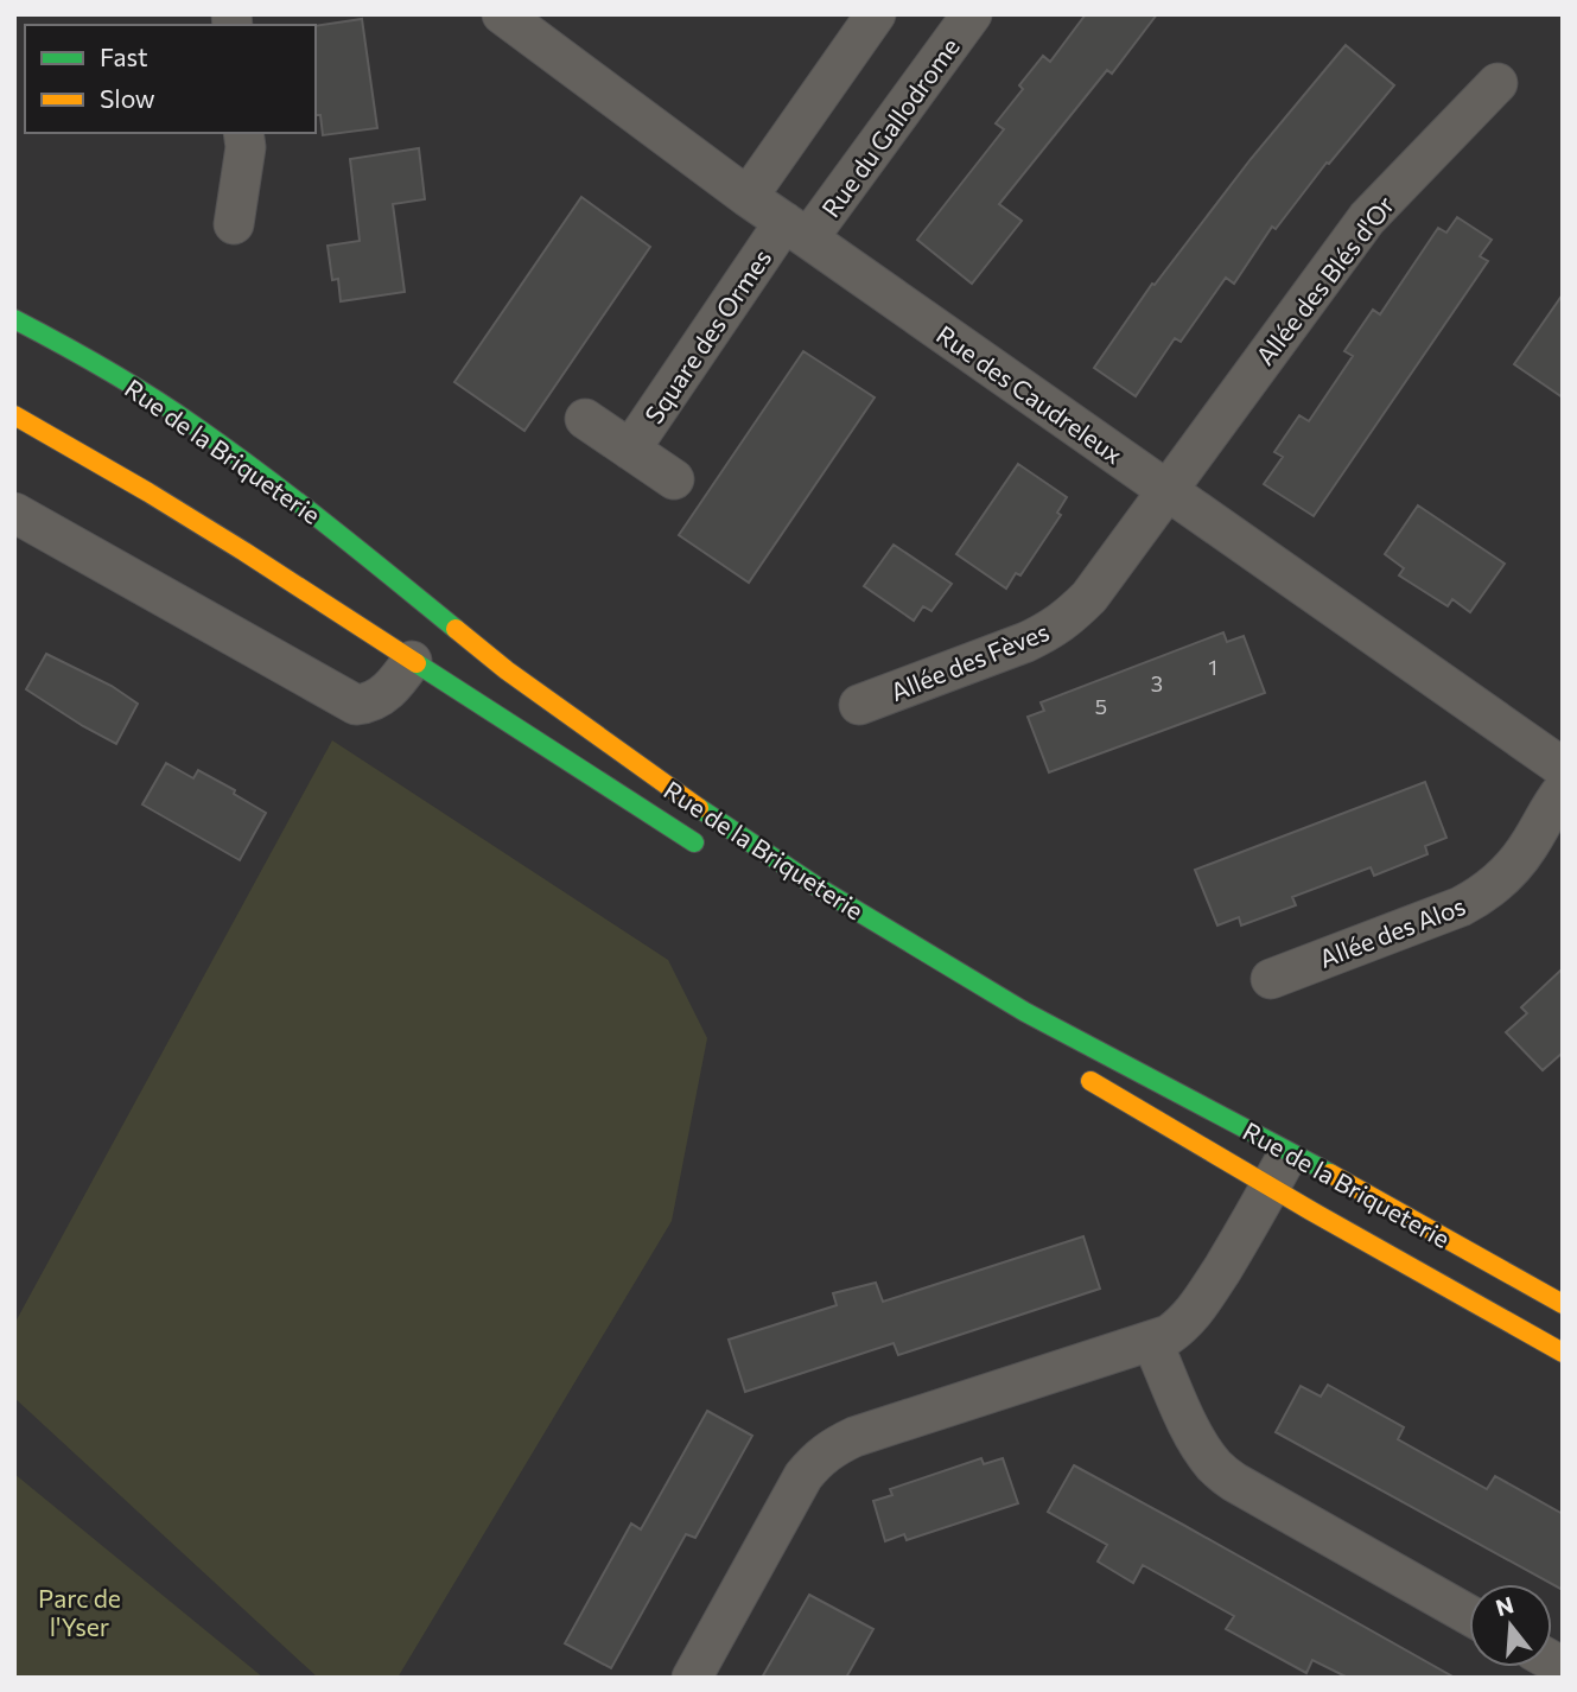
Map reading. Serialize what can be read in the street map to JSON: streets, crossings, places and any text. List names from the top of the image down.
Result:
{
  "streets": {
    "street": [
      "Rue du Gallodrome",
      "Allée des Blés d'Or",
      "Square des Ormes",
      "Rue des Caudreleux",
      "Rue de la Briqueterie",
      "Allée des Fèves",
      "Allée des Alos"
    ]
  },
  "crossings": [
    ["Rue du Gallodrome", "Square des Ormes"],
    ["Rue du Gallodrome", "Rue des Caudreleux"],
    ["Allée des Blés d'Or", "Rue des Caudreleux"],
    ["Allée des Blés d'Or", "Allée des Fèves"],
    ["Square des Ormes", "Rue des Caudreleux"],
    ["Rue des Caudreleux", "Allée des Fèves"]
  ],
  "parks": ["Parc de l'Yser"],
  "house_numbers": ["1", "3", "5"],
  "legend": ["Fast", "Slow"],
  "north": "top"
}
